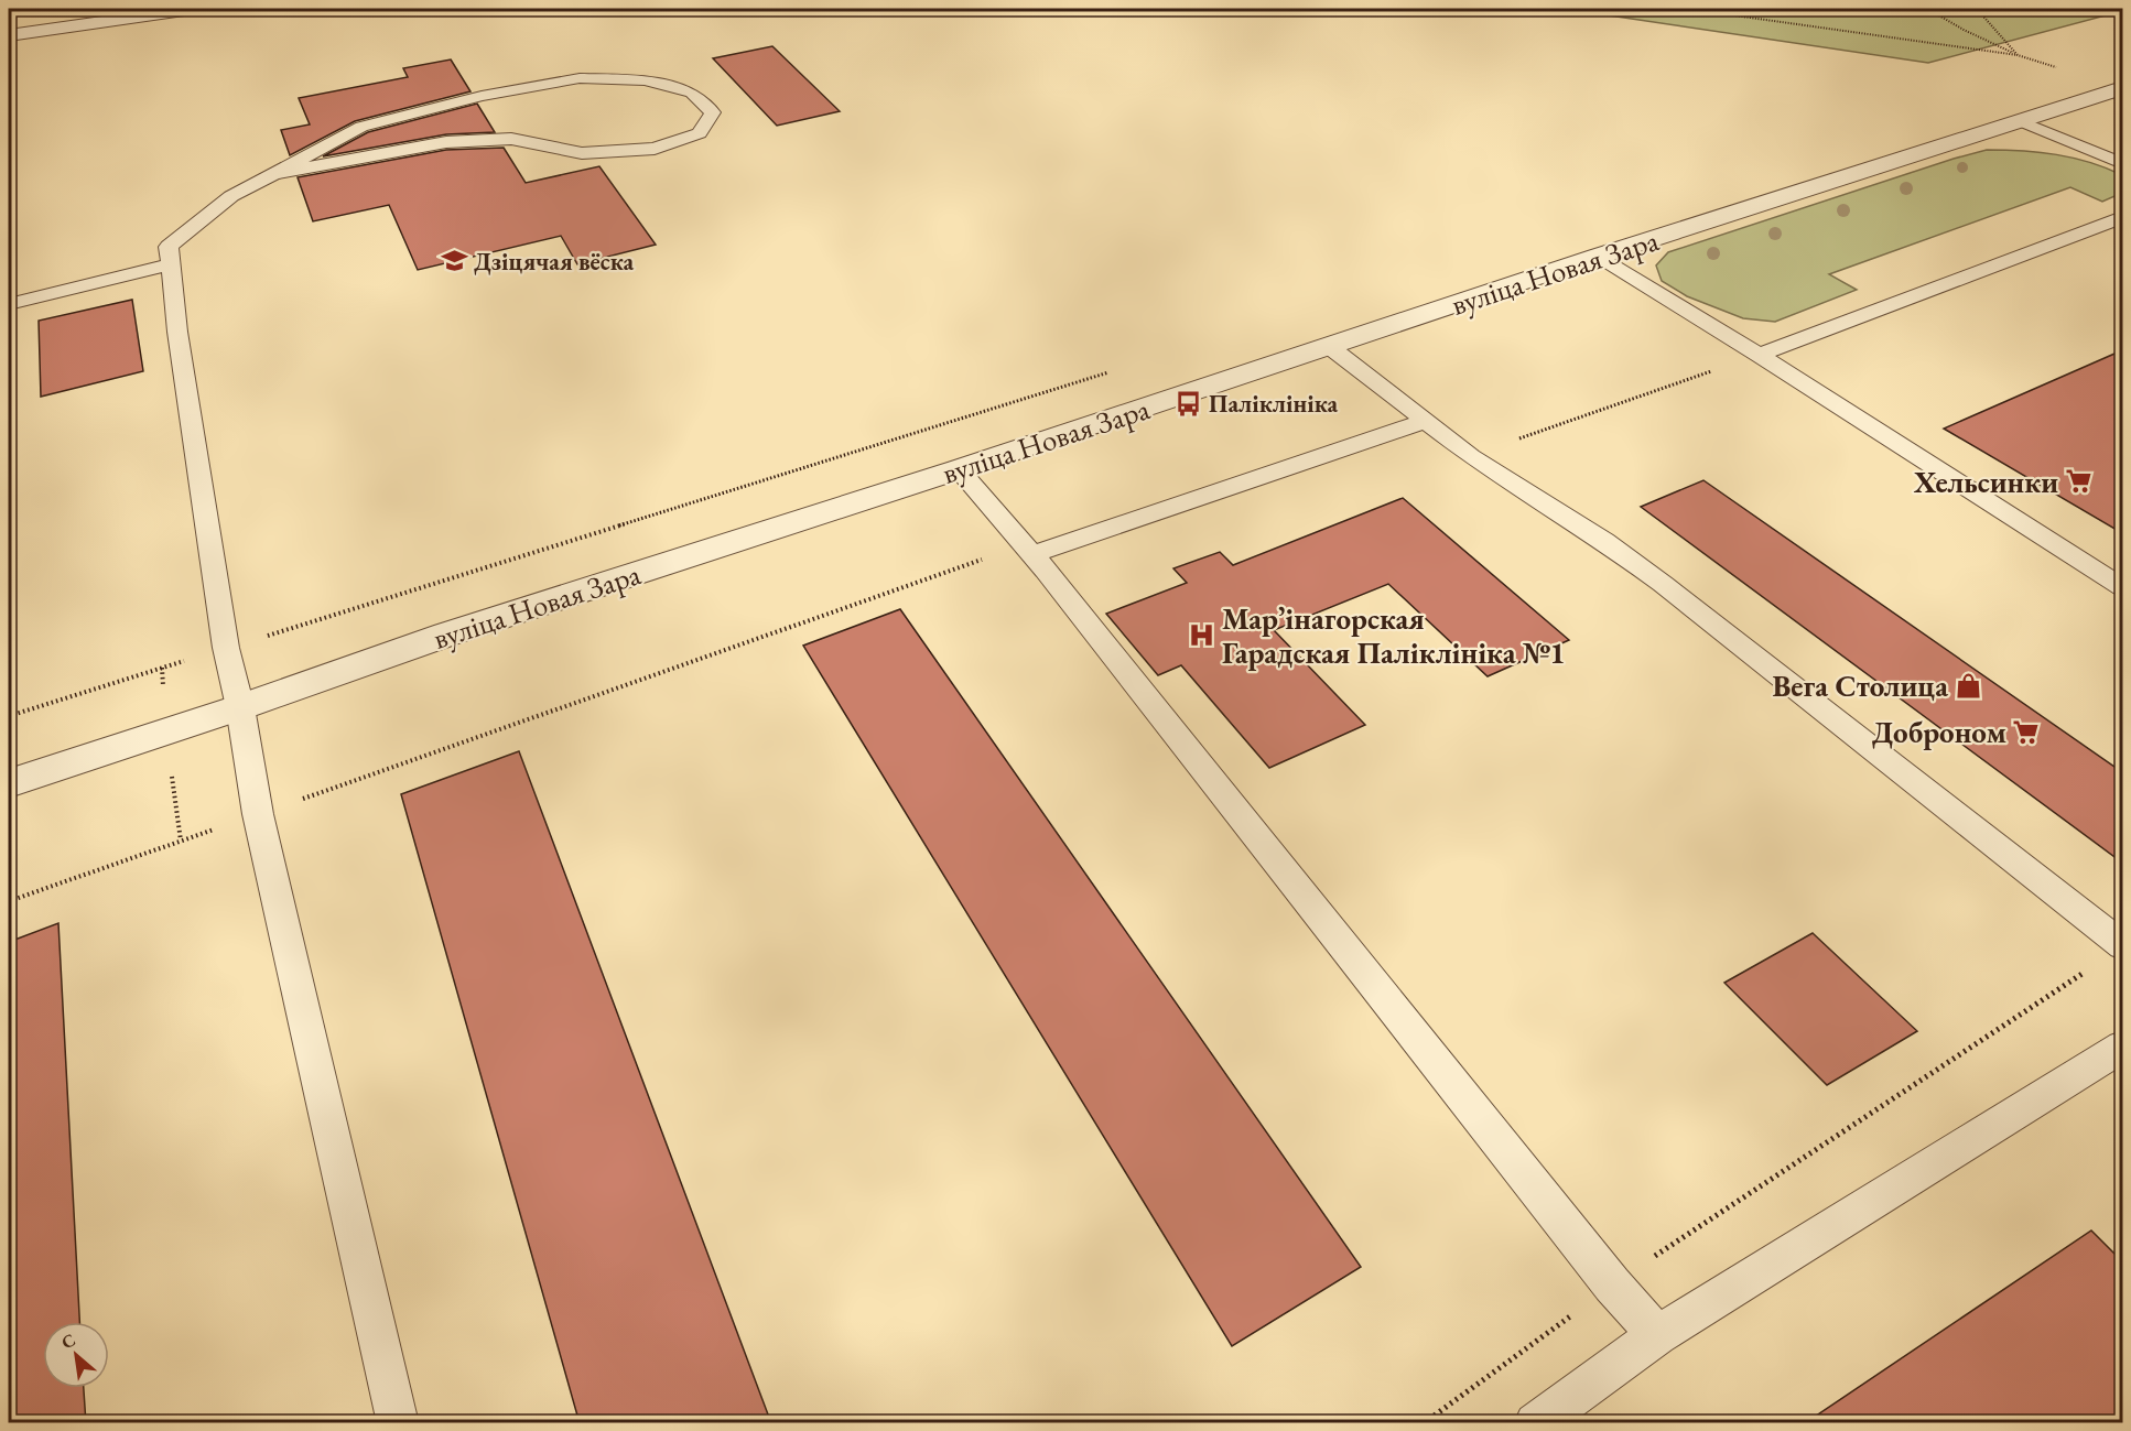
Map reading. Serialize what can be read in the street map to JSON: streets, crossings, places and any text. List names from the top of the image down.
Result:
{
  "streets": {
    "street": ["вуліца Новая Зара"]
  },
  "places": {
    "school or university": ["Дзіцячая вёска"],
    "bus stop": ["Паліклініка"],
    "supermarket": ["Хельсинки", "Доброном"],
    "hospital": ["Марʼінагорская Гарадская Паліклініка №1"],
    "shop": ["Вега Столица"]
  },
  "north": "top left"
}
